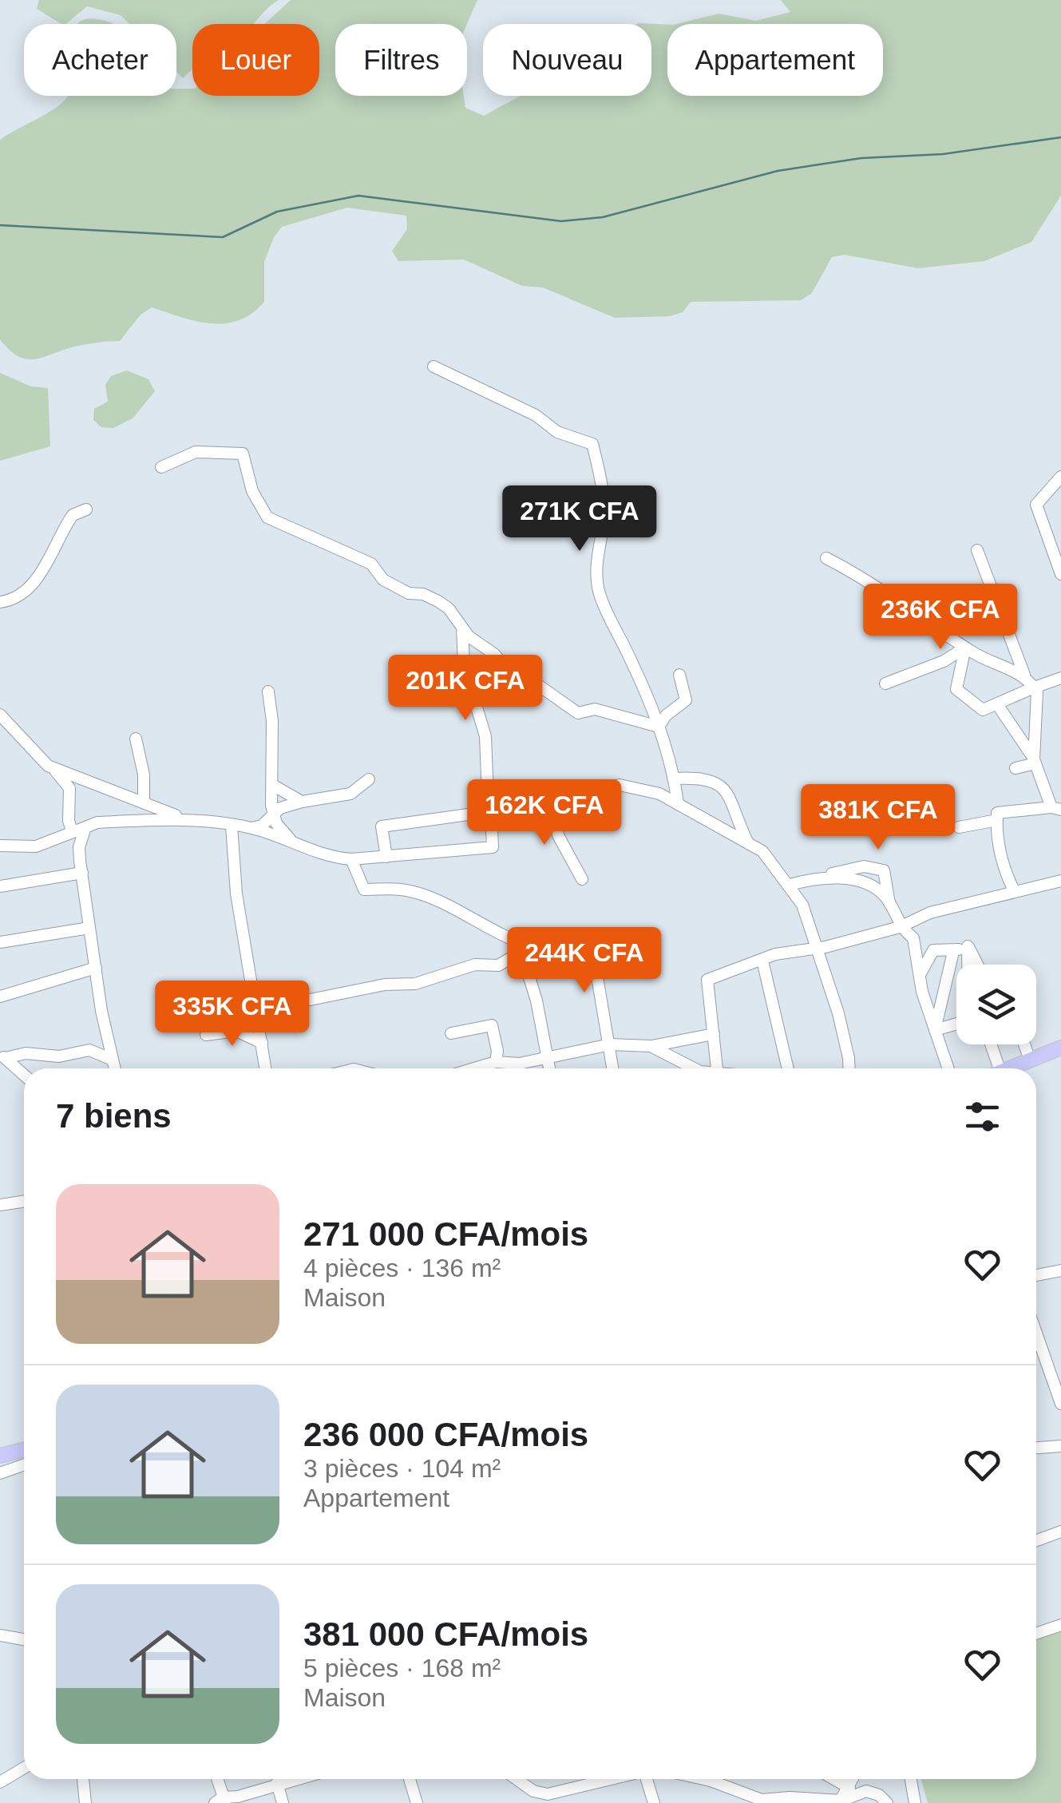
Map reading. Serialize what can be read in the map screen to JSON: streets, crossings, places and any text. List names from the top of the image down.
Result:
{
  "page": {
    "chip": [
      "Acheter",
      "Louer",
      "Filtres",
      "Nouveau",
      "Appartement"
    ],
    "price": [
      "271K CFA",
      "236K CFA",
      "201K CFA",
      "162K CFA",
      "381K CFA",
      "244K CFA",
      "335K CFA"
    ],
    "heading": "7 biens",
    "list": [
      {
        "name": "271 000 CFA/mois",
        "note": "4 pièces · 136 m² · Maison"
      },
      {
        "name": "236 000 CFA/mois",
        "note": "3 pièces · 104 m² · Appartement"
      },
      {
        "name": "381 000 CFA/mois",
        "note": "5 pièces · 168 m² · Maison"
      }
    ]
  }
}
